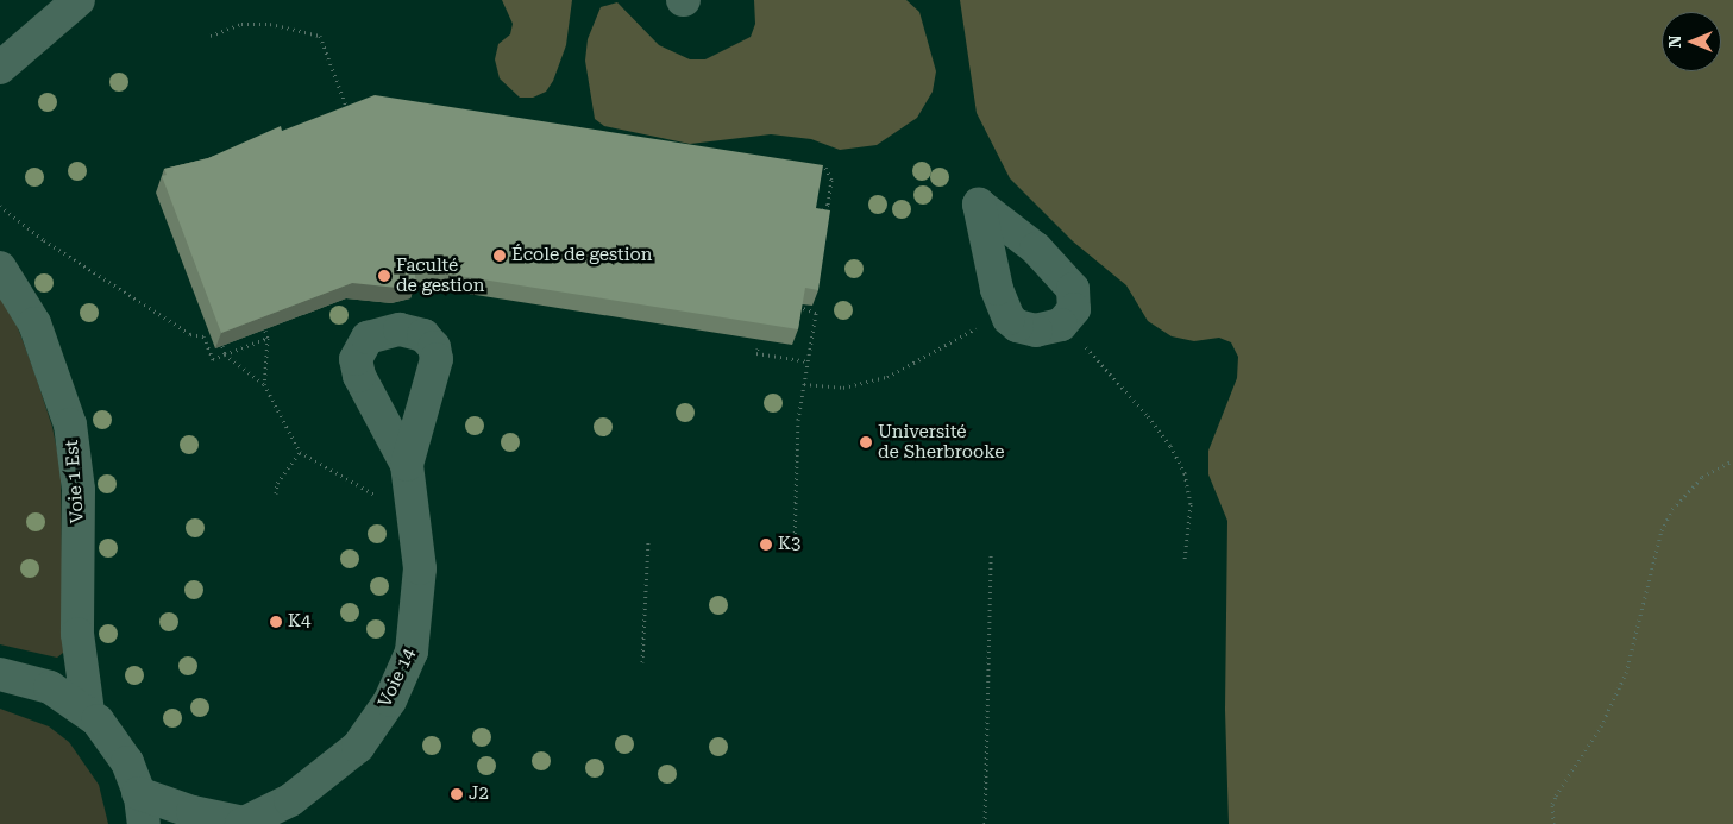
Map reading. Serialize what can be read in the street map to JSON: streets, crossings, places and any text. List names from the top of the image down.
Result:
{
  "streets": {
    "lane": ["Voie 1 Est", "Voie 14"]
  },
  "places": [
    "École de gestion",
    "Faculté de gestion",
    "Université de Sherbrooke",
    "K3",
    "K4",
    "J2"
  ],
  "north": "left"
}
